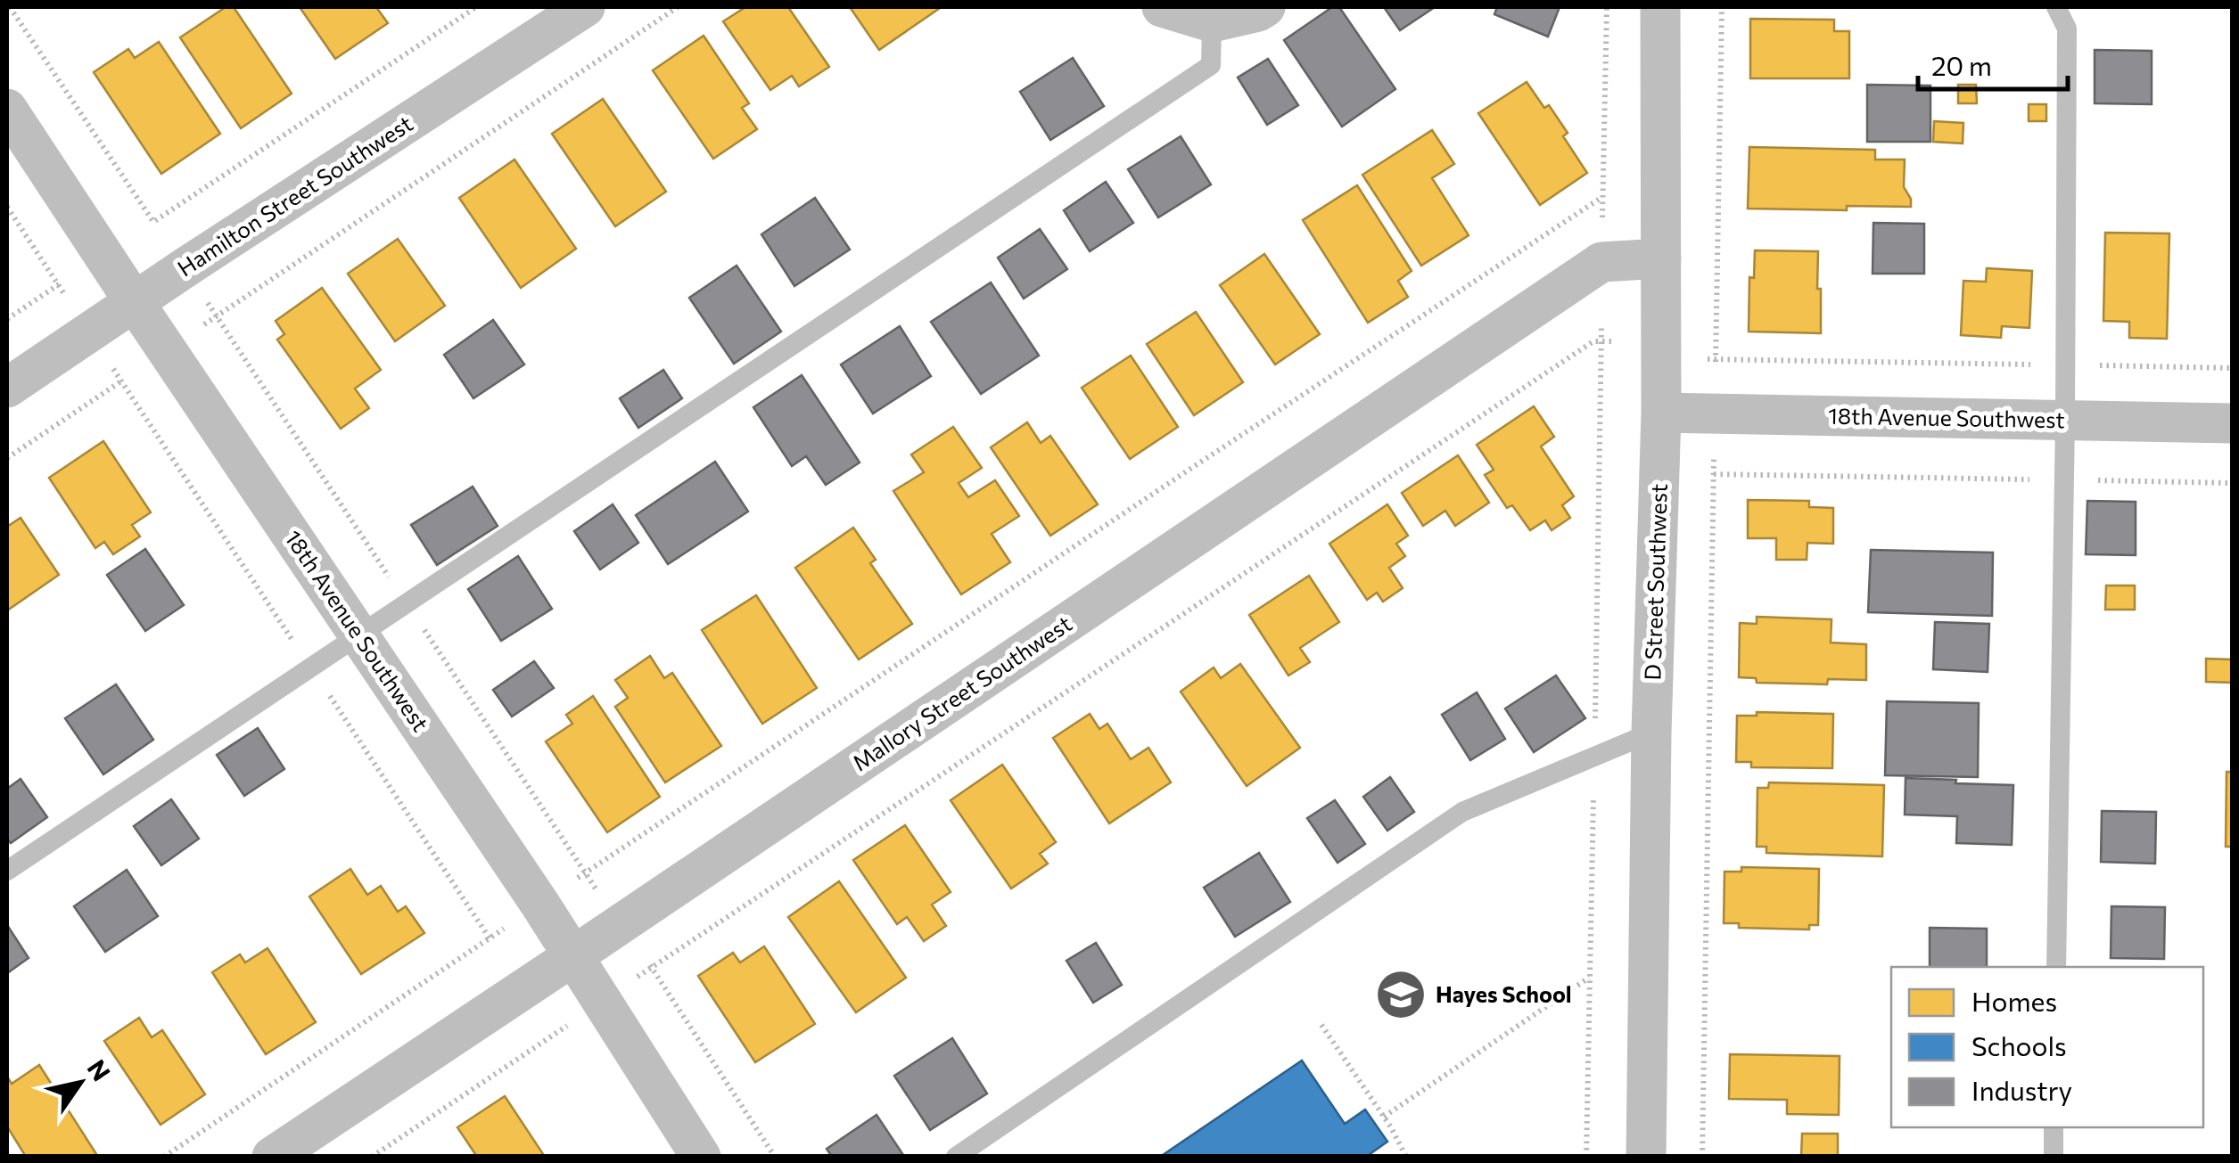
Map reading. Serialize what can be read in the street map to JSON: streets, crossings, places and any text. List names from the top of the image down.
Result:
{
  "streets": {
    "street": [
      "Hamilton Street Southwest",
      "18th Avenue Southwest",
      "D Street Southwest",
      "Mallory Street Southwest"
    ]
  },
  "crossings": [
    ["Hamilton Street Southwest", "18th Avenue Southwest"],
    ["18th Avenue Southwest", "D Street Southwest"],
    ["18th Avenue Southwest", "Mallory Street Southwest"],
    ["D Street Southwest", "Mallory Street Southwest"]
  ],
  "places": {
    "school or university": ["Hayes School"]
  },
  "legend": ["Homes", "Schools", "Industry"],
  "scale_bar": "20 m",
  "north": "top right"
}
